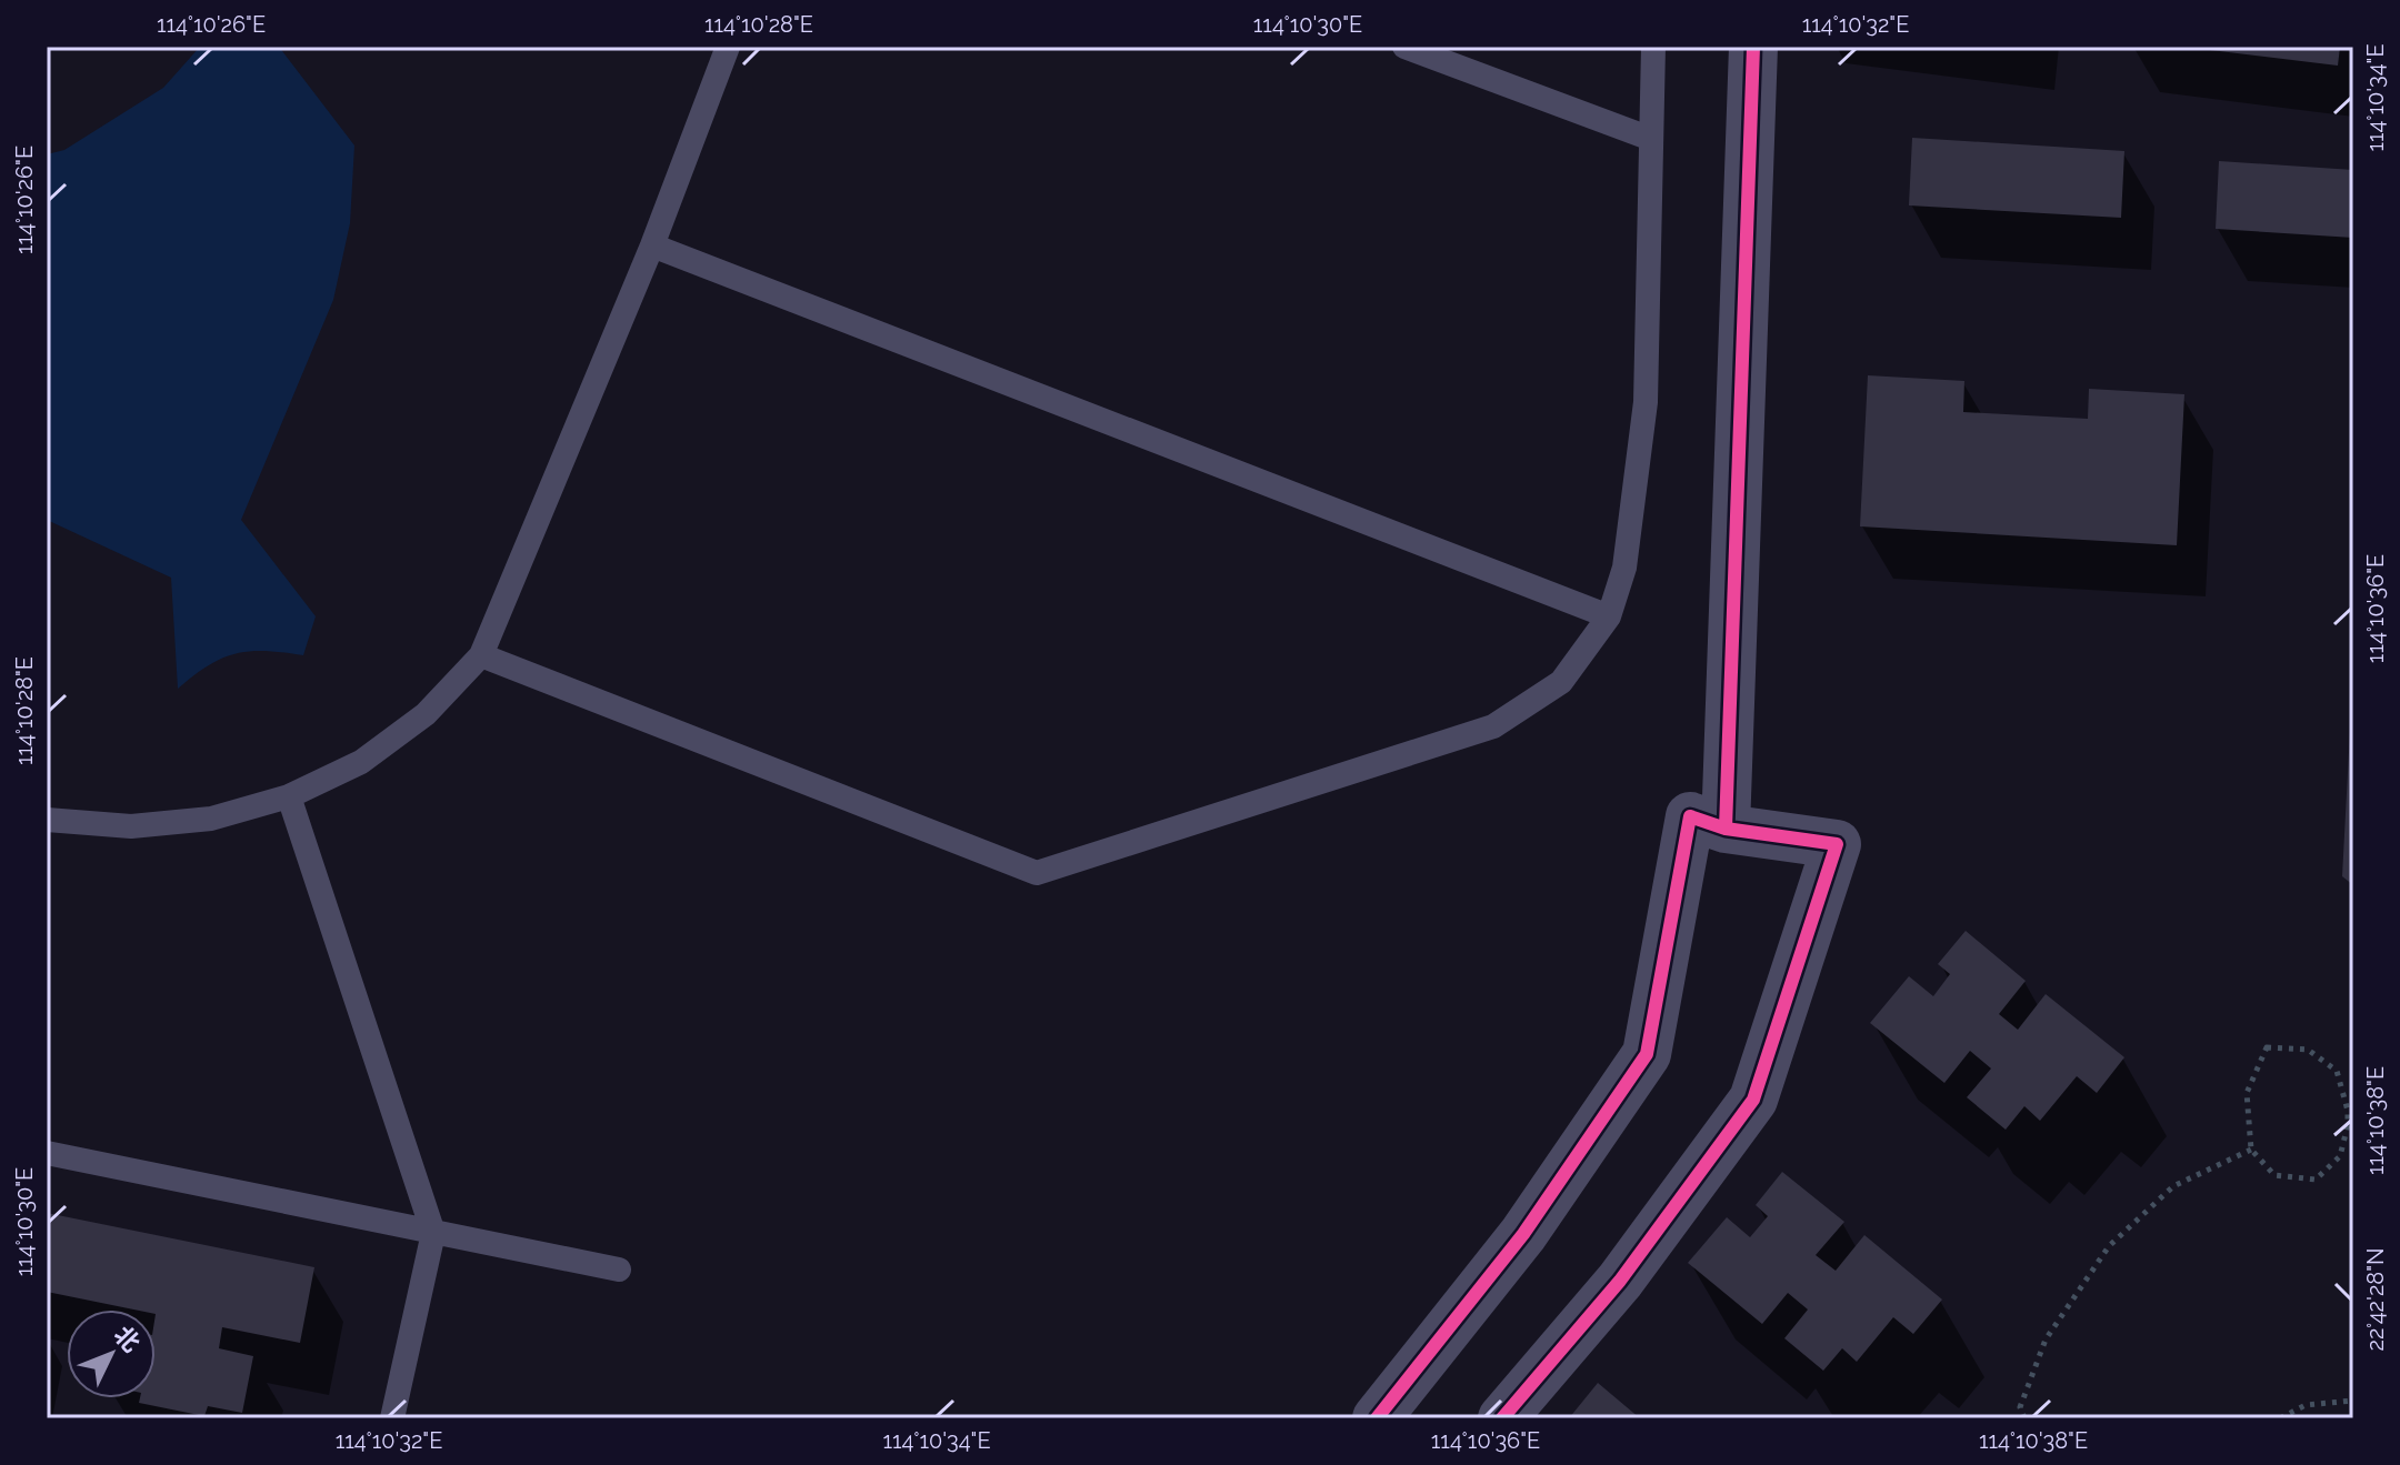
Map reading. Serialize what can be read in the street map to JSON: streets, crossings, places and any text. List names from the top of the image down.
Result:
{
  "north": "top right",
  "coordinates": [
    "114°10'26\"E",
    "114°10'28\"E",
    "114°10'30\"E",
    "114°10'32\"E",
    "114°10'34\"E",
    "114°10'36\"E",
    "114°10'38\"E",
    "22°42'28\"N"
  ]
}
